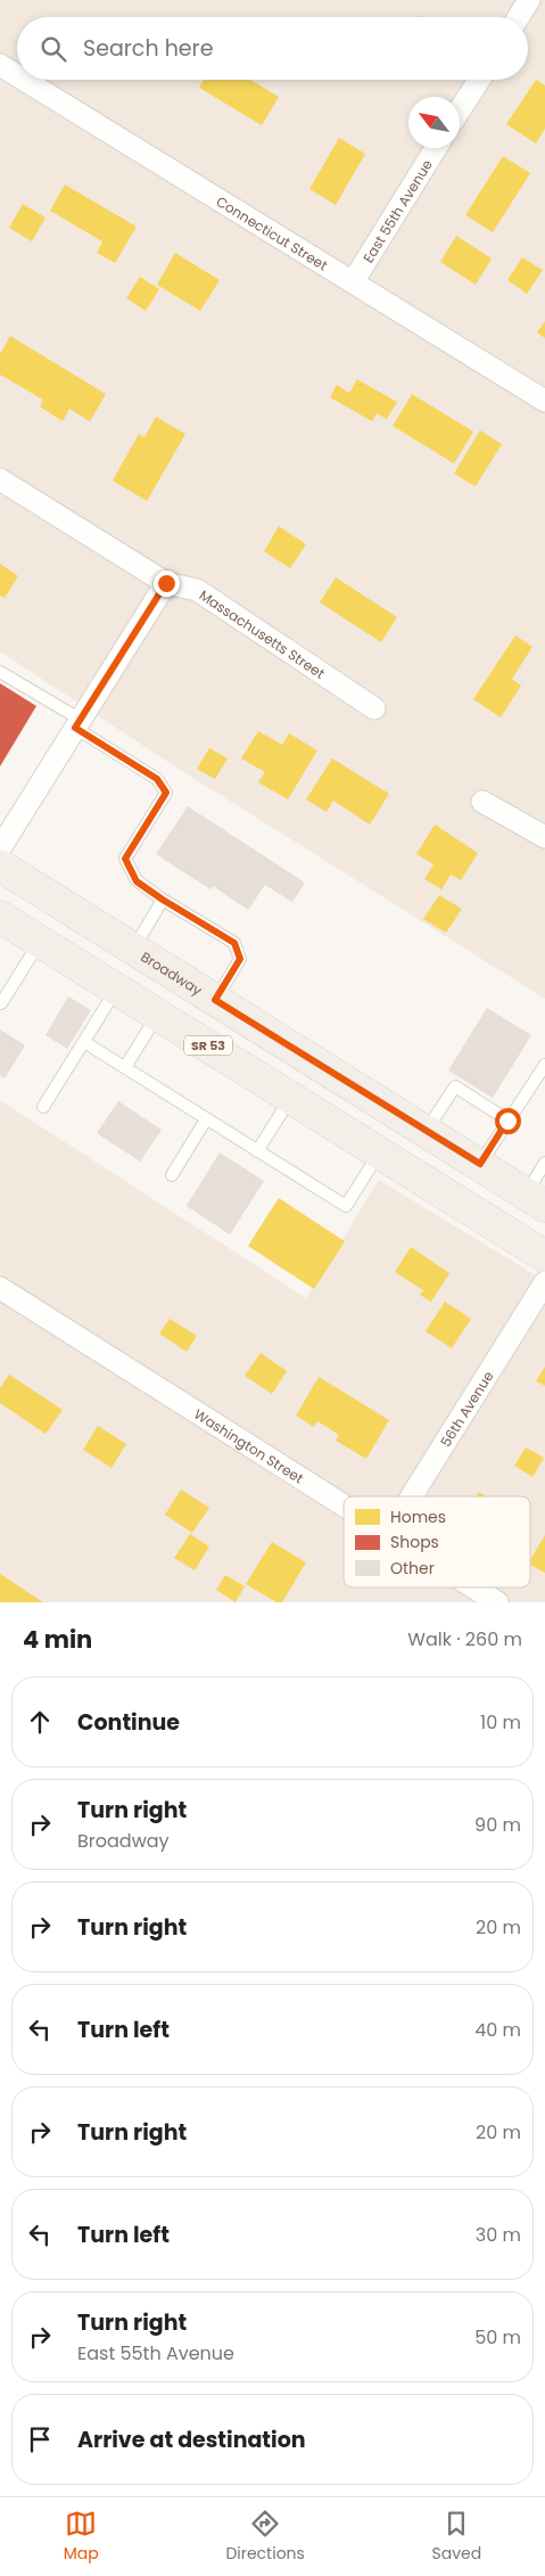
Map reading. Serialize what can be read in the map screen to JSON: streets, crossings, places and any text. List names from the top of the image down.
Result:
{
  "streets": {
    "main road": ["Broadway", "SR 53"],
    "street": [
      "East 55th Avenue",
      "Connecticut Street",
      "Massachusetts Street",
      "56th Avenue",
      "Washington Street"
    ]
  },
  "crossings": [
    ["East 55th Avenue", "Connecticut Street"]
  ],
  "legend": ["Homes", "Shops", "Other"],
  "north": "top left",
  "page": {
    "search": "Search here",
    "heading": ["4 min", "Walk · 260 m"],
    "list": [
      ["Continue", "10 m"],
      ["Turn right", "Broadway", "90 m"],
      ["Turn right", "20 m"],
      ["Turn left", "40 m"],
      ["Turn right", "20 m"],
      ["Turn left", "30 m"],
      ["Turn right", "East 55th Avenue", "50 m"],
      "Arrive at destination"
    ],
    "nav": ["Map", "Directions", "Saved"]
  }
}
